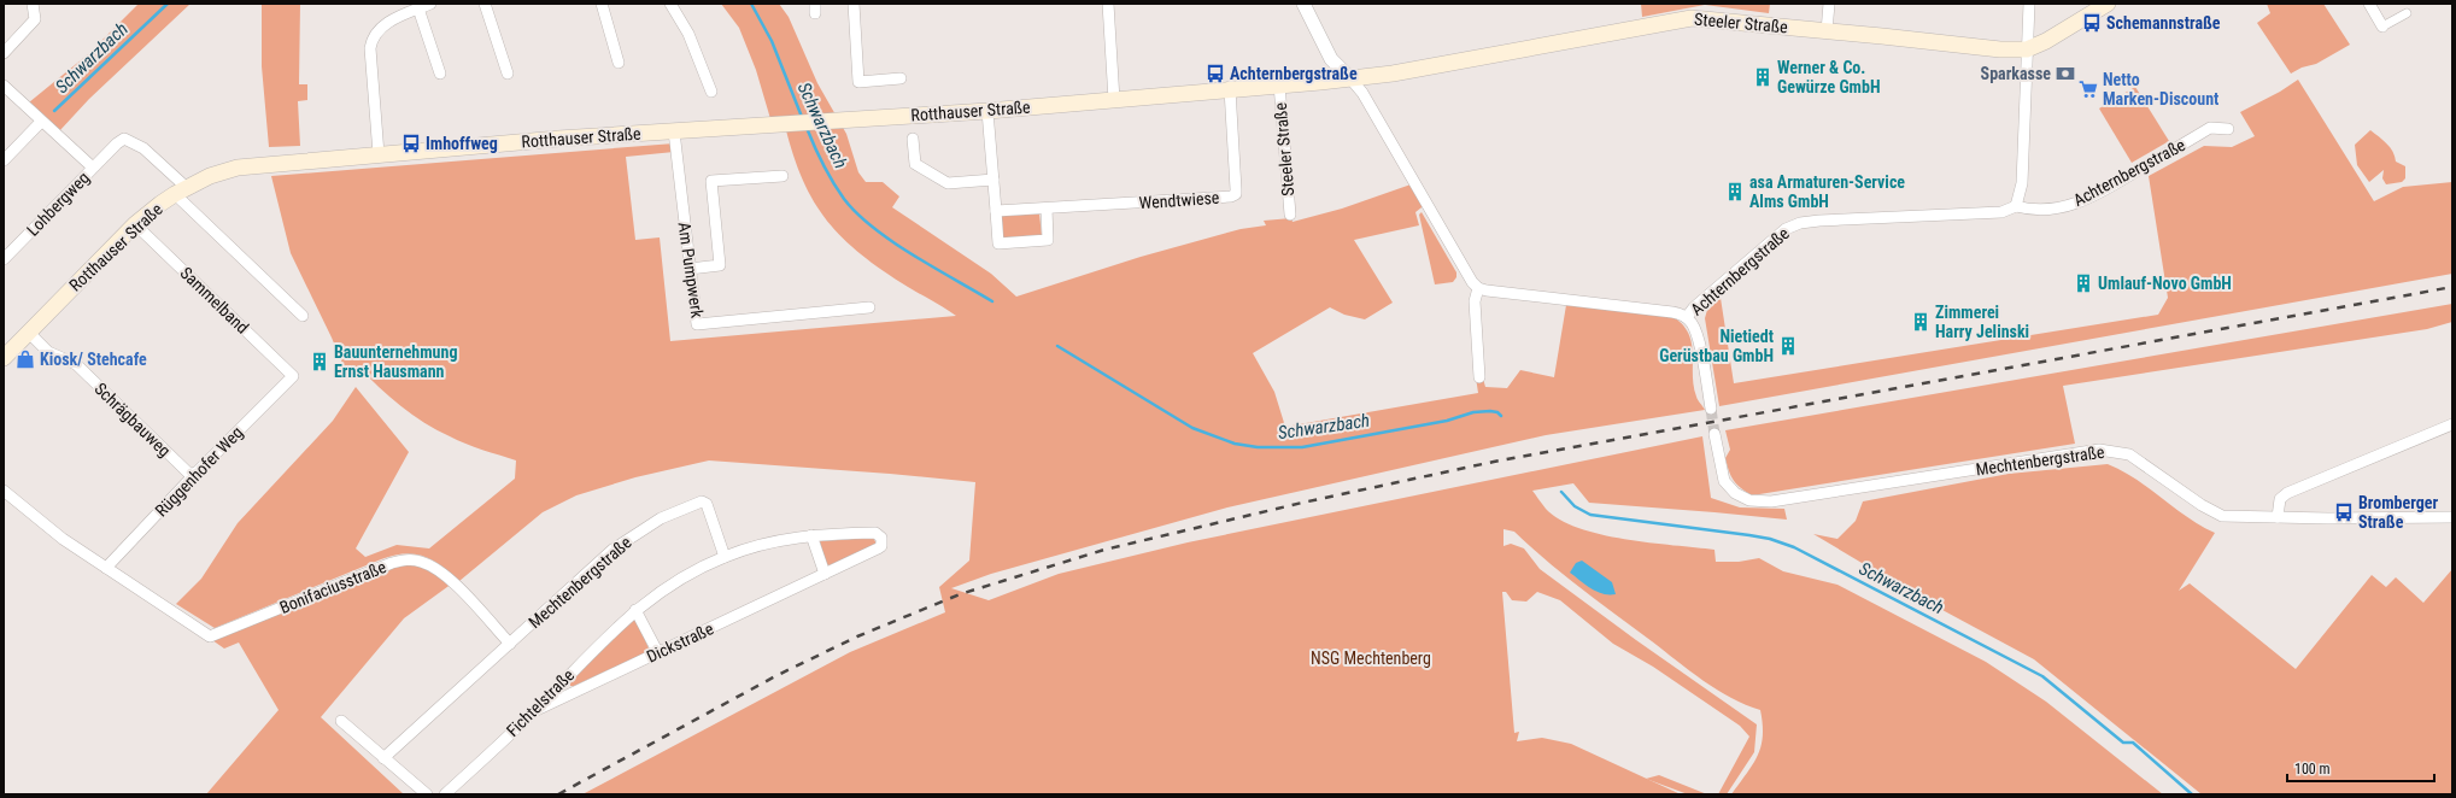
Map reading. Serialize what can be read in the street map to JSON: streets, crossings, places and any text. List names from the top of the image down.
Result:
{
  "streets": {
    "main road": ["Steeler Straße", "Rotthauser Straße"],
    "street": [
      "Achternbergstraße",
      "Wendtwiese",
      "Lohbergweg",
      "Am Pumpwerk",
      "Sammelband",
      "Schrägbauweg",
      "Mechtenbergstraße",
      "Rüggenhofer Weg",
      "Bonifaciusstraße",
      "Dickstraße",
      "Fichtelstraße"
    ]
  },
  "crossings": [
    ["Steeler Straße", "Rotthauser Straße"],
    ["Steeler Straße", "Wendtwiese"],
    ["Rotthauser Straße", "Wendtwiese"],
    ["Rotthauser Straße", "Lohbergweg"],
    ["Rotthauser Straße", "Am Pumpwerk"],
    ["Rotthauser Straße", "Sammelband"],
    ["Rotthauser Straße", "Schrägbauweg"],
    ["Sammelband", "Rüggenhofer Weg"],
    ["Schrägbauweg", "Rüggenhofer Weg"],
    ["Mechtenbergstraße", "Bonifaciusstraße"],
    ["Mechtenbergstraße", "Fichtelstraße"],
    ["Rüggenhofer Weg", "Bonifaciusstraße"],
    ["Dickstraße", "Fichtelstraße"]
  ],
  "water": ["Schwarzbach"],
  "parks": ["NSG Mechtenberg"],
  "places": {
    "bus stop": [
      "Schemannstraße",
      "Achternbergstraße",
      "Imhoffweg",
      "Bromberger Straße"
    ],
    "bank": ["Sparkasse"],
    "building": [
      "Werner & Co. Gewürze GmbH",
      "asa Armaturen-Service Alms GmbH",
      "Umlauf-Novo GmbH",
      "Zimmerei Harry Jelinski",
      "Nietiedt Gerüstbau GmbH",
      "Bauunternehmung Ernst Hausmann"
    ],
    "supermarket": ["Netto Marken-Discount"],
    "shop": ["Kiosk/ Stehcafe"]
  },
  "scale_bar": "100 m"
}
